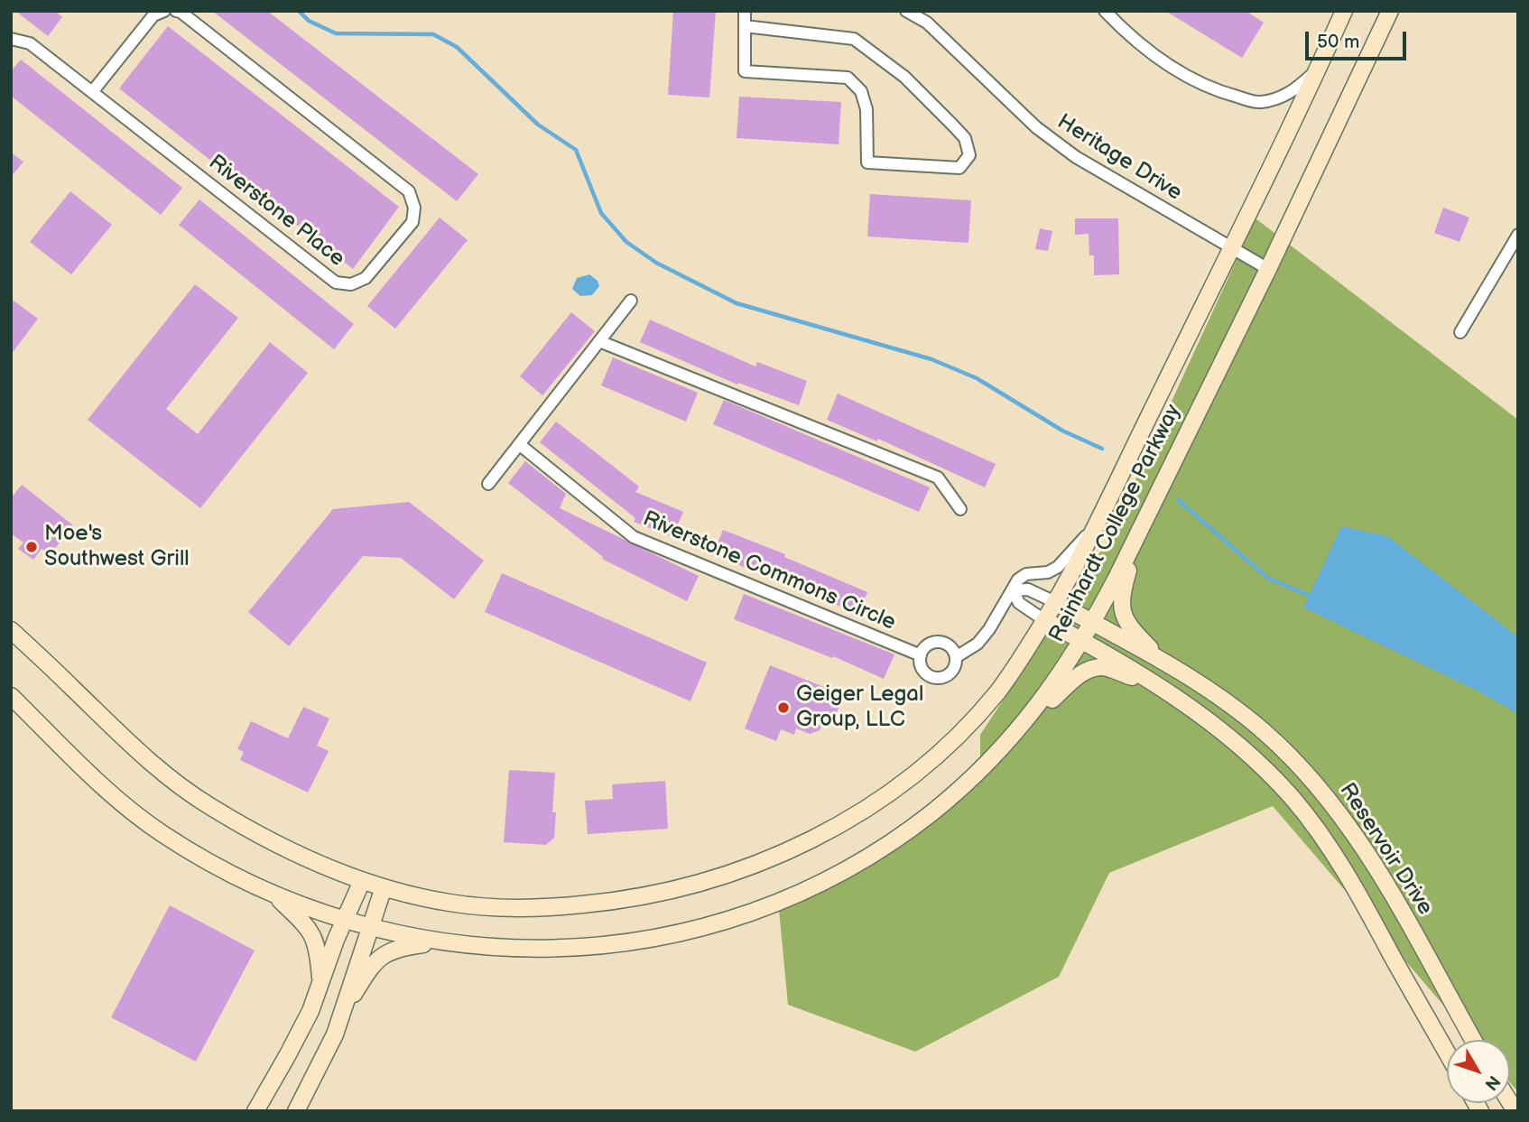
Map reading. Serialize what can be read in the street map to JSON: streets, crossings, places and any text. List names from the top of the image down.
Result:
{
  "streets": {
    "street": [
      "Heritage Drive",
      "Riverstone Place",
      "Reinhardt College Parkway",
      "Riverstone Commons Circle",
      "Reservoir Drive"
    ]
  },
  "crossings": [
    ["Heritage Drive", "Reinhardt College Parkway"],
    ["Reinhardt College Parkway", "Reservoir Drive"]
  ],
  "places": ["Moe's Southwest Grill", "Geiger Legal Group, LLC"],
  "scale_bar": "50 m",
  "north": "bottom right"
}
